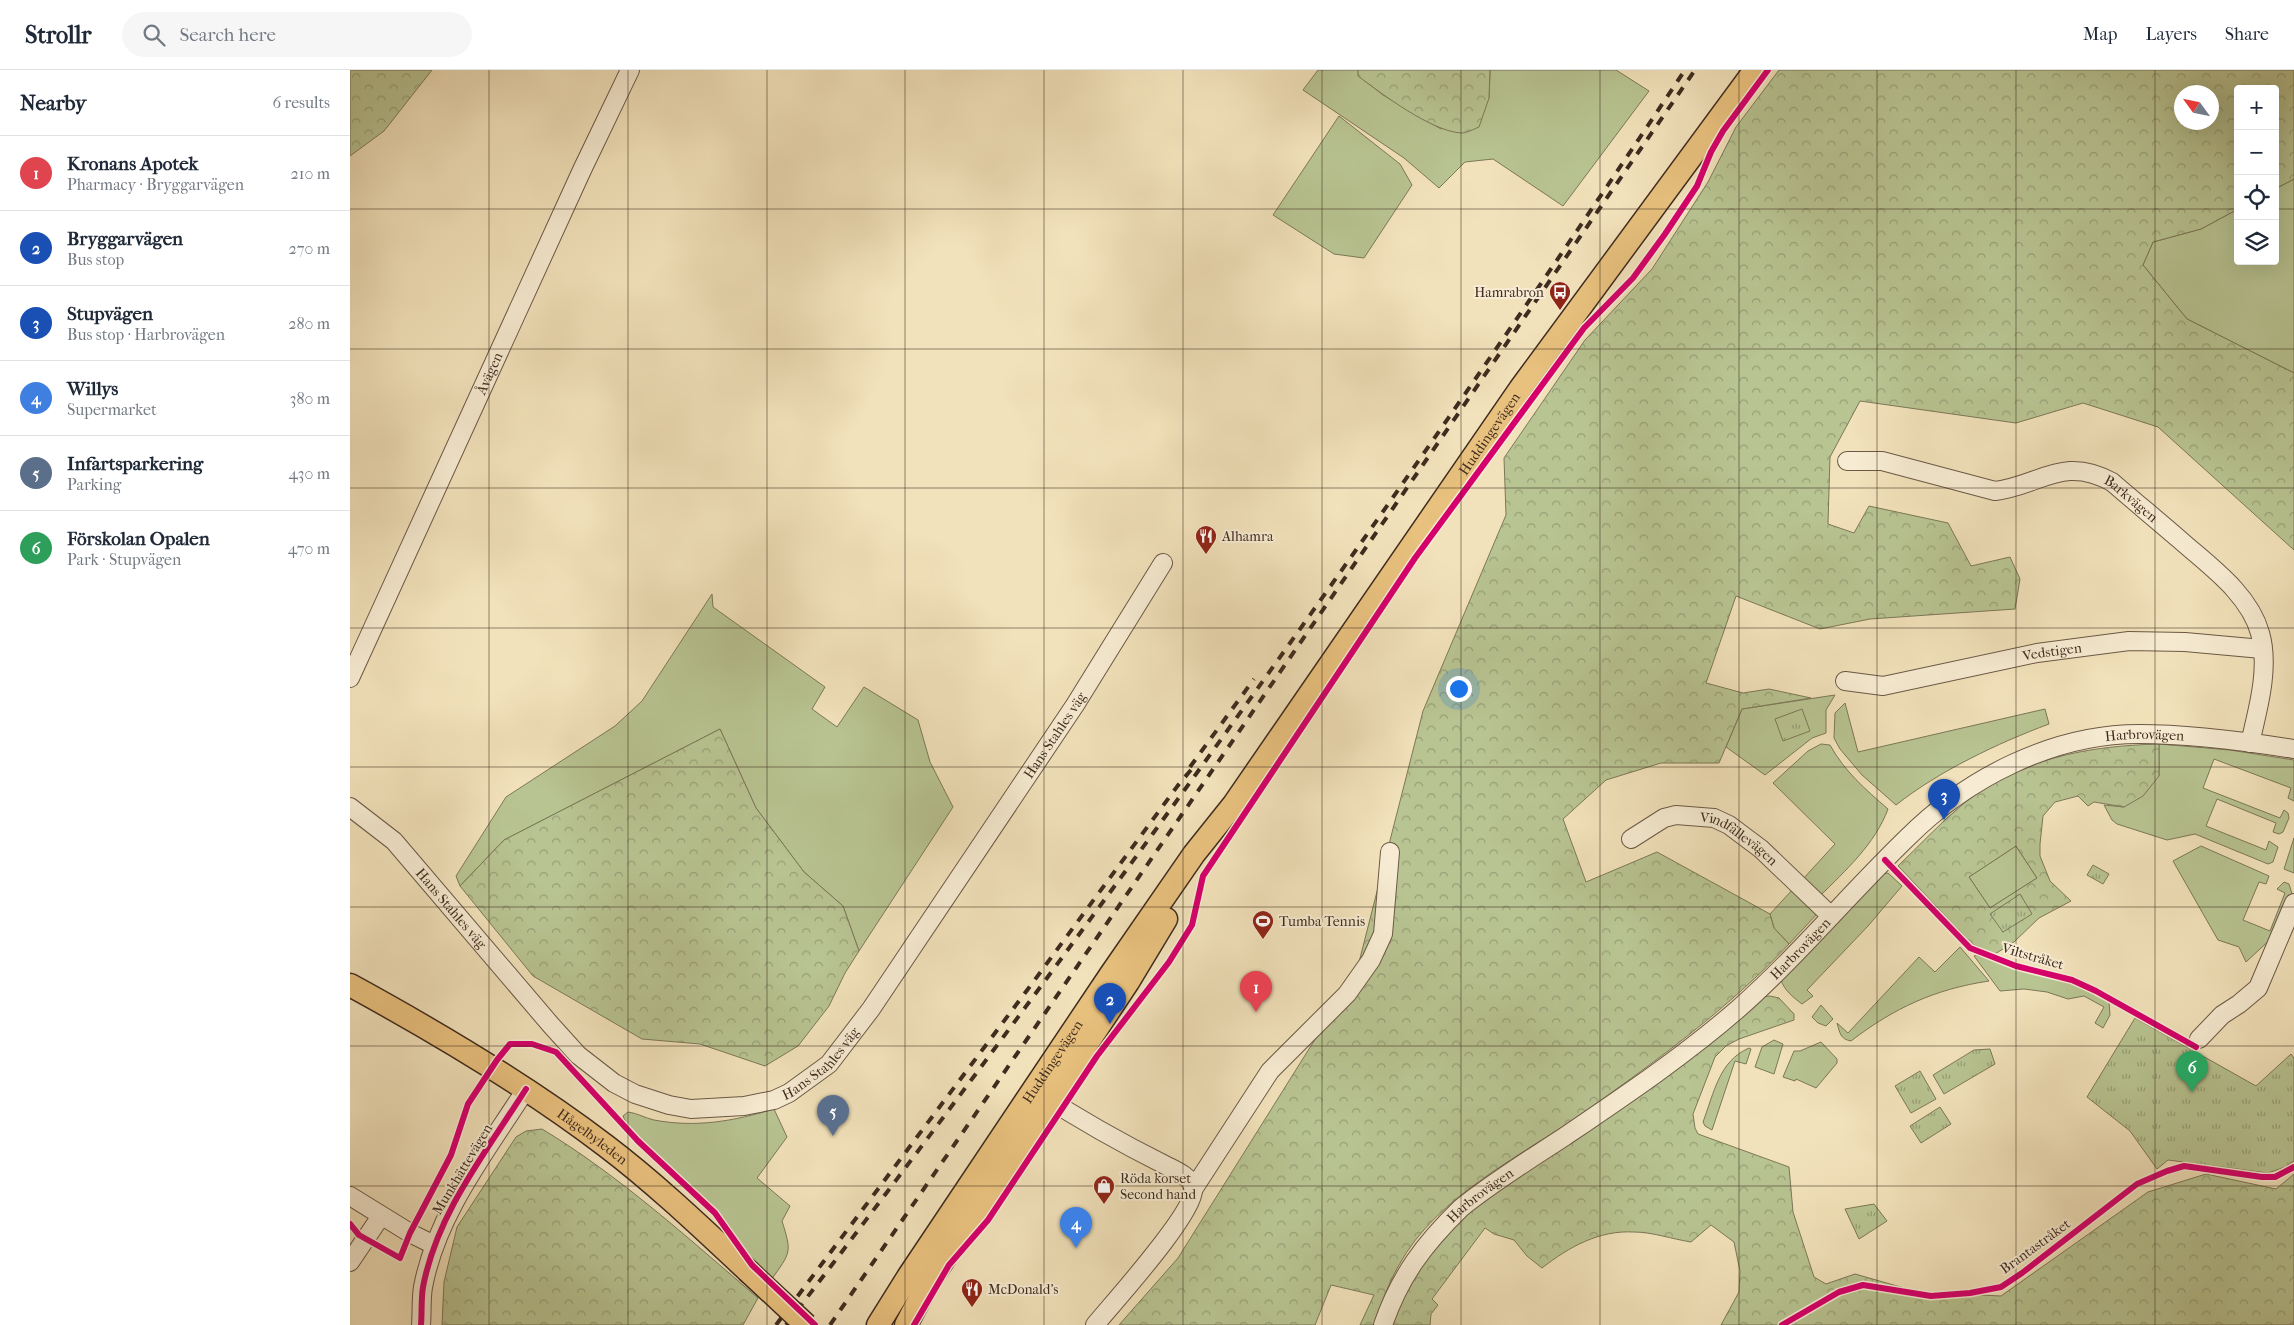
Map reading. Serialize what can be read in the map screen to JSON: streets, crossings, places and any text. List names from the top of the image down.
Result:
{
  "streets": {
    "main road": ["Huddingevägen", "Hågelbyleden"],
    "street": [
      "Åvägen",
      "Barkvägen",
      "Vedstigen",
      "Hans Stahles väg",
      "Harbrovägen",
      "Vindfällevägen",
      "Munkhättevägen"
    ],
    "cycle path": ["Viltstråket", "Brantastråket"]
  },
  "crossings": [
    ["Barkvägen", "Vedstigen"],
    ["Barkvägen", "Harbrovägen"],
    ["Harbrovägen", "Vindfällevägen"],
    ["Hågelbyleden", "Munkhättevägen"]
  ],
  "places": {
    "bus stop": ["Hamrabron"],
    "restaurant": ["Alhamra", "McDonald's"],
    "sports": ["Tumba Tennis"],
    "shop": ["Röda korset Second hand"]
  },
  "north": "top left",
  "page": {
    "header": "Strollr",
    "search": "Search here",
    "nav": ["Map", "Layers", "Share"],
    "heading": ["Nearby", "6 results"],
    "map_buttons": ["+", "−"],
    "list": [
      {
        "mark": "1",
        "name": "Kronans Apotek",
        "note": "Pharmacy · Bryggarvägen",
        "value": "210 m"
      },
      {
        "mark": "2",
        "name": "Bryggarvägen",
        "note": "Bus stop",
        "value": "270 m"
      },
      {
        "mark": "3",
        "name": "Stupvägen",
        "note": "Bus stop · Harbrovägen",
        "value": "280 m"
      },
      {
        "mark": "4",
        "name": "Willys",
        "note": "Supermarket",
        "value": "380 m"
      },
      {
        "mark": "5",
        "name": "Infartsparkering",
        "note": "Parking",
        "value": "430 m"
      },
      {
        "mark": "6",
        "name": "Förskolan Opalen",
        "note": "Park · Stupvägen",
        "value": "470 m"
      }
    ],
    "pins": [
      "3",
      "1",
      "2",
      "6",
      "5",
      "4"
    ]
  }
}
